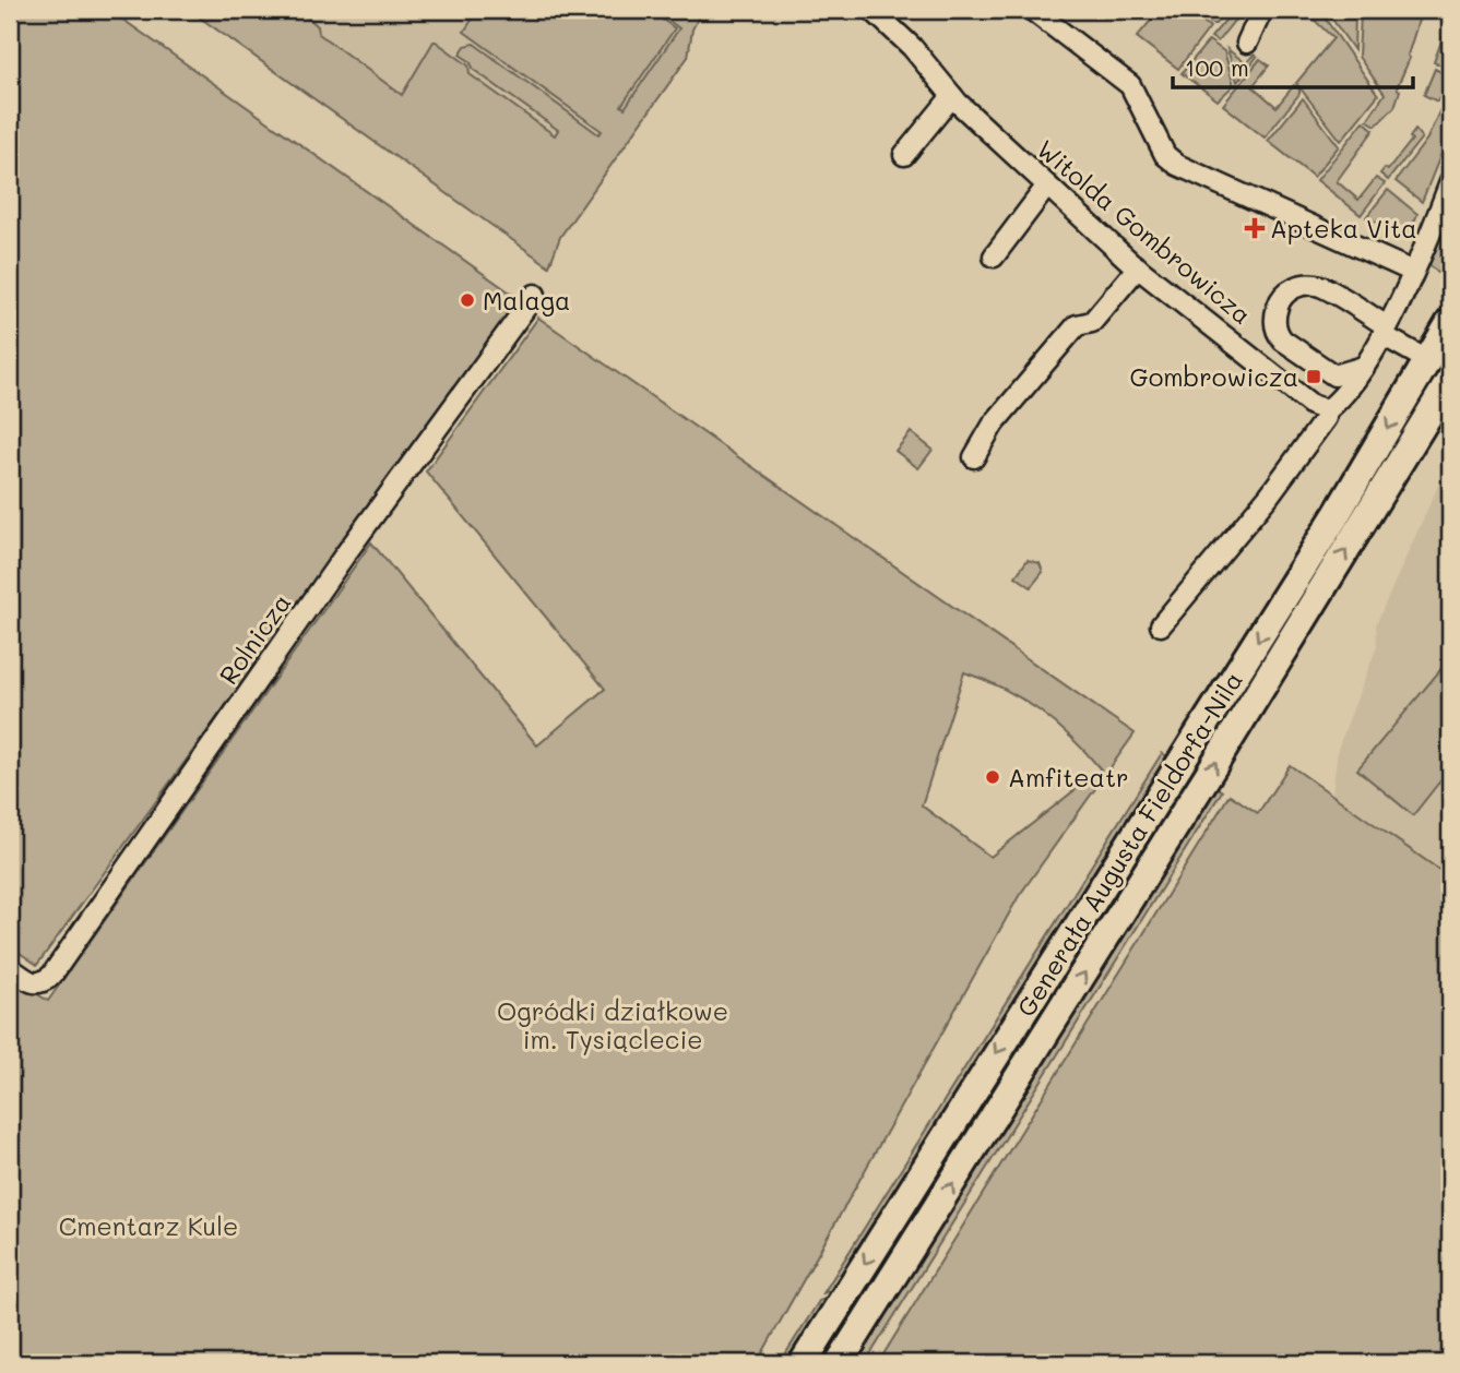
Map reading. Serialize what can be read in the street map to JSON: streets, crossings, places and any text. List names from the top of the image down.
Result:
{
  "streets": {
    "street": ["Witolda Gombrowicza", "Rolnicza", "Generała Augusta Fieldorfa-Nila"]
  },
  "parks": ["Ogródki działkowe im. Tysiąclecie", "Cmentarz Kule"],
  "places": {
    "health": ["Apteka Vita"],
    "other": ["Malaga", "Amfiteatr"],
    "transit": ["Gombrowicza"]
  },
  "scale_bar": "100 m"
}
